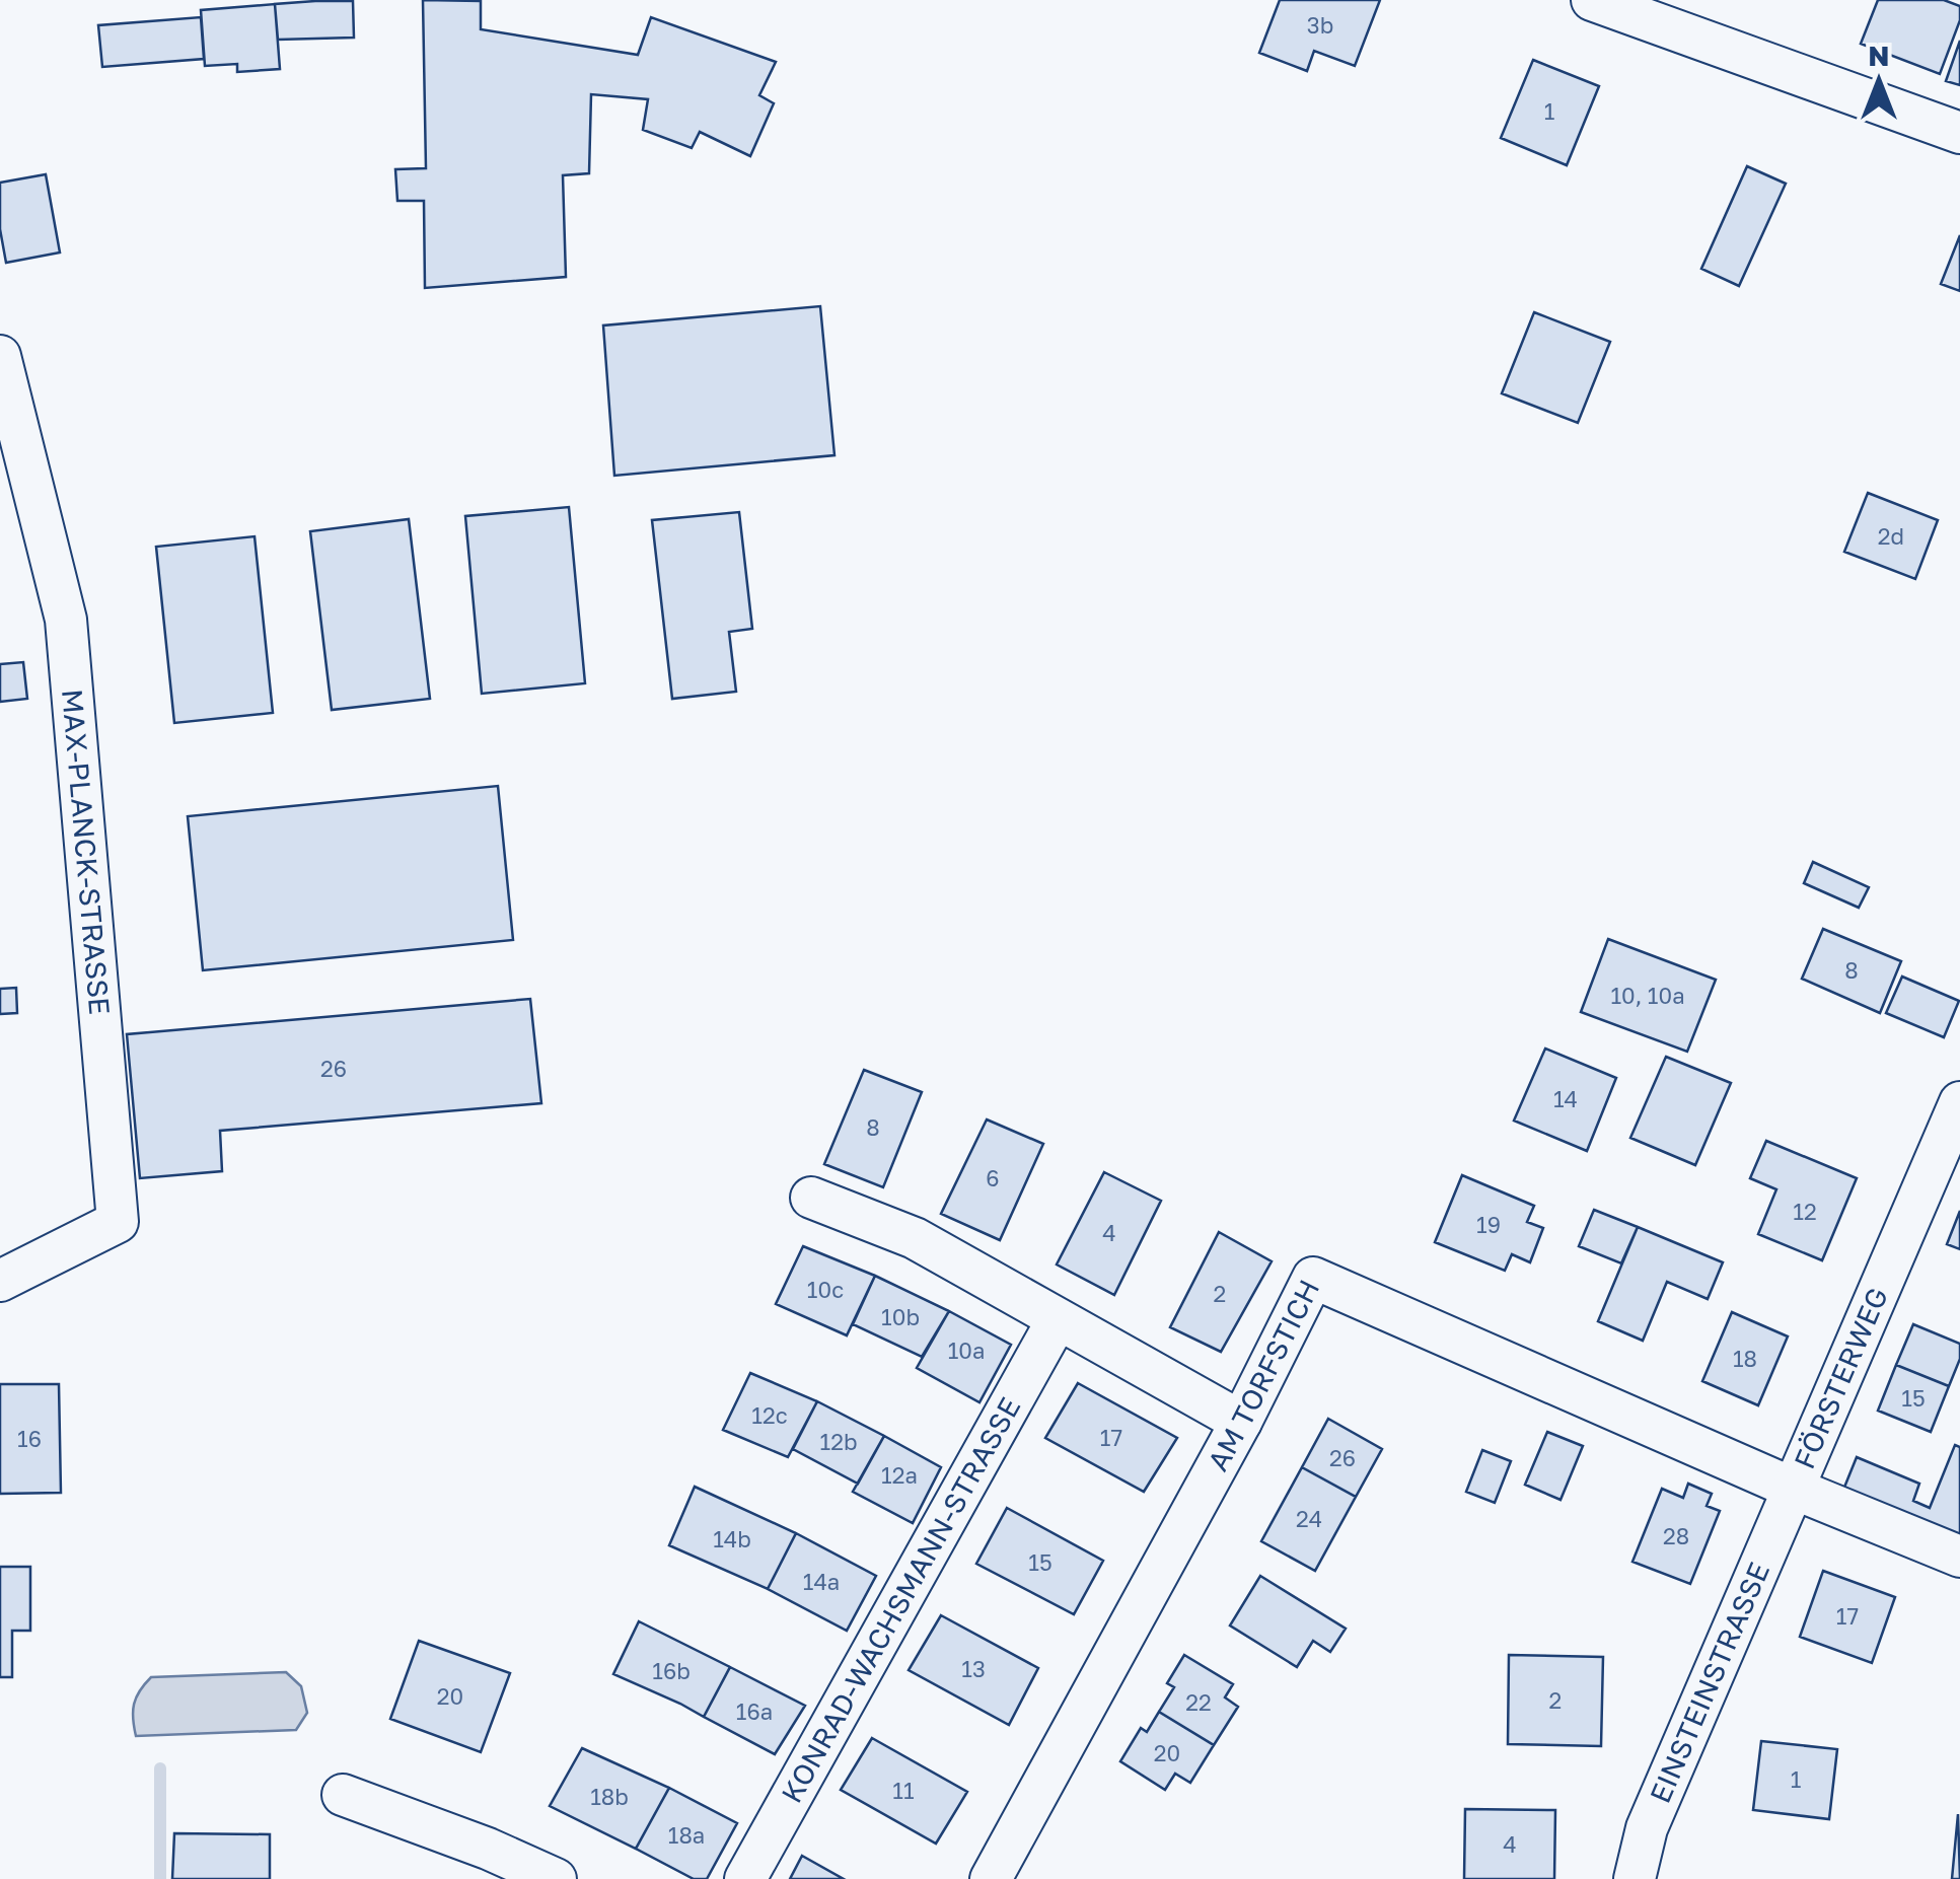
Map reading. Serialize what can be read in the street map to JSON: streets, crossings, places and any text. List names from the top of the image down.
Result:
{
  "streets": {
    "street": [
      "MAX-PLANCK-STRASSE",
      "FÖRSTERWEG",
      "AM TORFSTICH",
      "KONRAD-WACHSMANN-STRASSE",
      "EINSTEINSTRASSE"
    ]
  },
  "crossings": [
    ["FÖRSTERWEG", "AM TORFSTICH"],
    ["FÖRSTERWEG", "EINSTEINSTRASSE"],
    ["AM TORFSTICH", "EINSTEINSTRASSE"]
  ],
  "house_numbers": [
    "3b",
    "1",
    "2d",
    "8",
    "10, 10a",
    "26",
    "14",
    "8",
    "6",
    "12",
    "19",
    "4",
    "10c",
    "2",
    "10b",
    "10a",
    "18",
    "15",
    "12c",
    "17",
    "16",
    "12b",
    "26",
    "12a",
    "24",
    "28",
    "14b",
    "15",
    "14a",
    "17",
    "13",
    "16b",
    "20",
    "2",
    "22",
    "16a",
    "20",
    "1",
    "11",
    "18b",
    "18a",
    "4"
  ],
  "north": "top"
}
